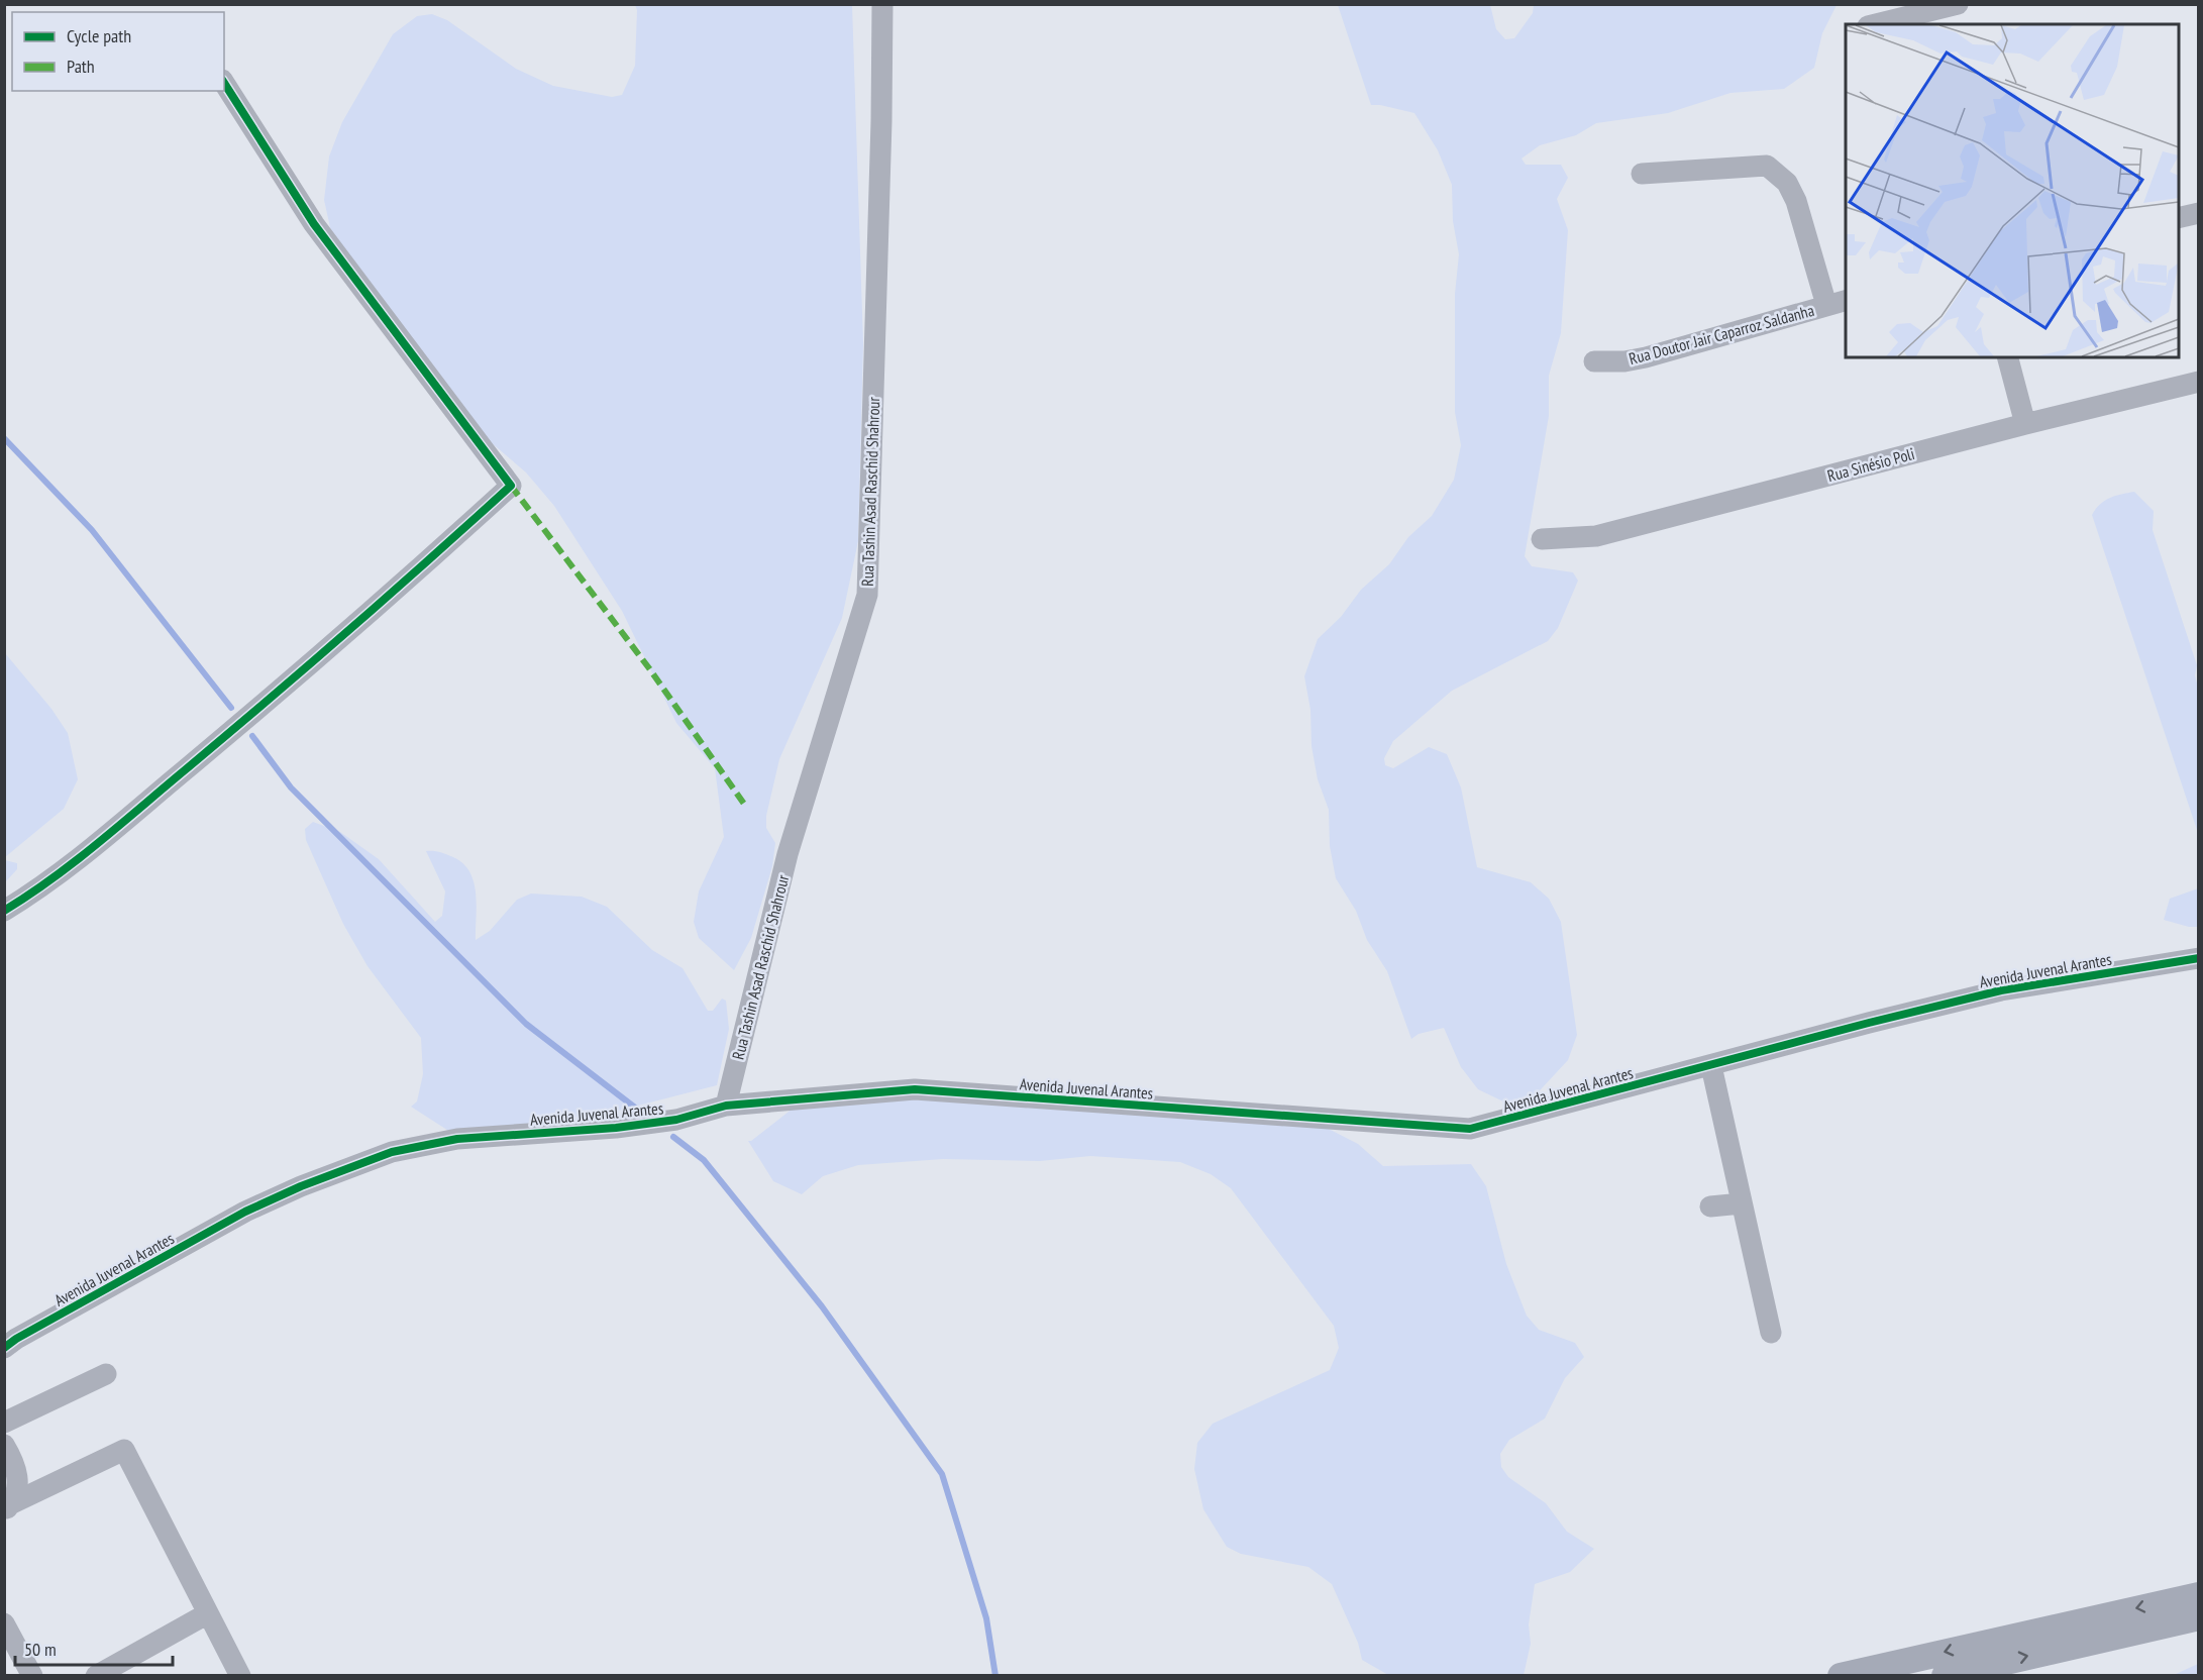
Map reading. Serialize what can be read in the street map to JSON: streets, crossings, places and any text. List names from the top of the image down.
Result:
{
  "streets": {
    "street": [
      "Rua Doutor Jair Caparroz Saldanha",
      "Rua Sinésio Poli",
      "Rua Tashin Asad Raschid Shahrour",
      "Avenida Juvenal Arantes"
    ]
  },
  "crossings": [
    ["Rua Tashin Asad Raschid Shahrour", "Avenida Juvenal Arantes"]
  ],
  "legend": ["Cycle path", "Path"],
  "scale_bar": "50 m"
}
